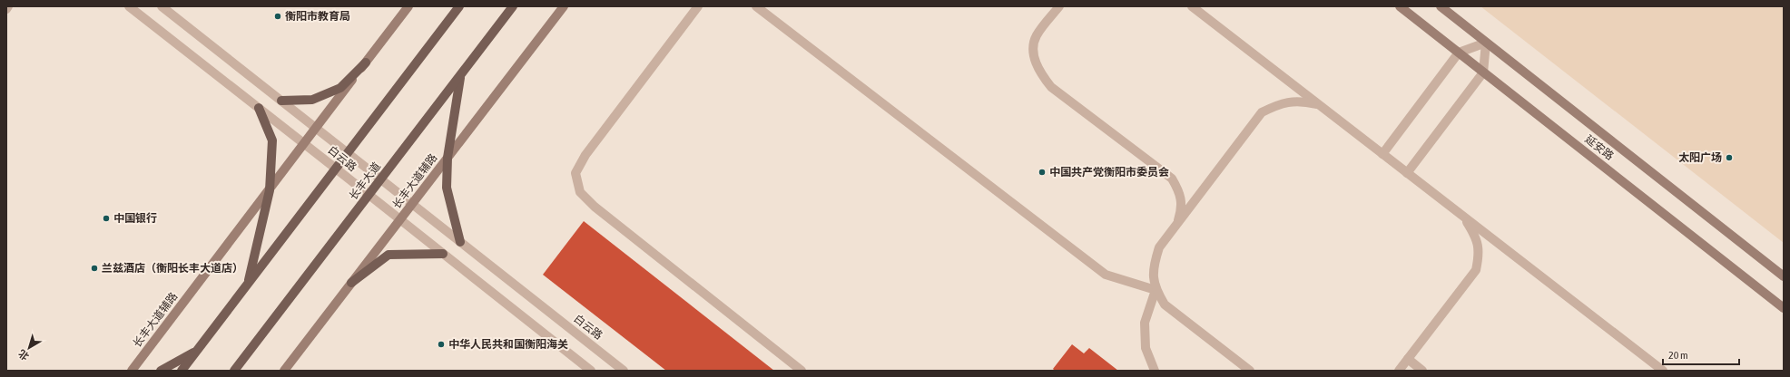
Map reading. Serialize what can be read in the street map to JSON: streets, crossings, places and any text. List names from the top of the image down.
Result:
{
  "streets": {
    "main road": ["延安路", "长丰大道", "长丰大道辅路"],
    "street": ["白云路"]
  },
  "crossings": [
    ["白云路", "长丰大道"],
    ["白云路", "长丰大道辅路"]
  ],
  "places": [
    "衡阳市教育局",
    "太阳广场",
    "中国共产党衡阳市委员会",
    "中国银行",
    "兰兹酒店（衡阳长丰大道店）",
    "中华人民共和国衡阳海关"
  ],
  "scale_bar": "20 m",
  "north": "bottom left"
}
